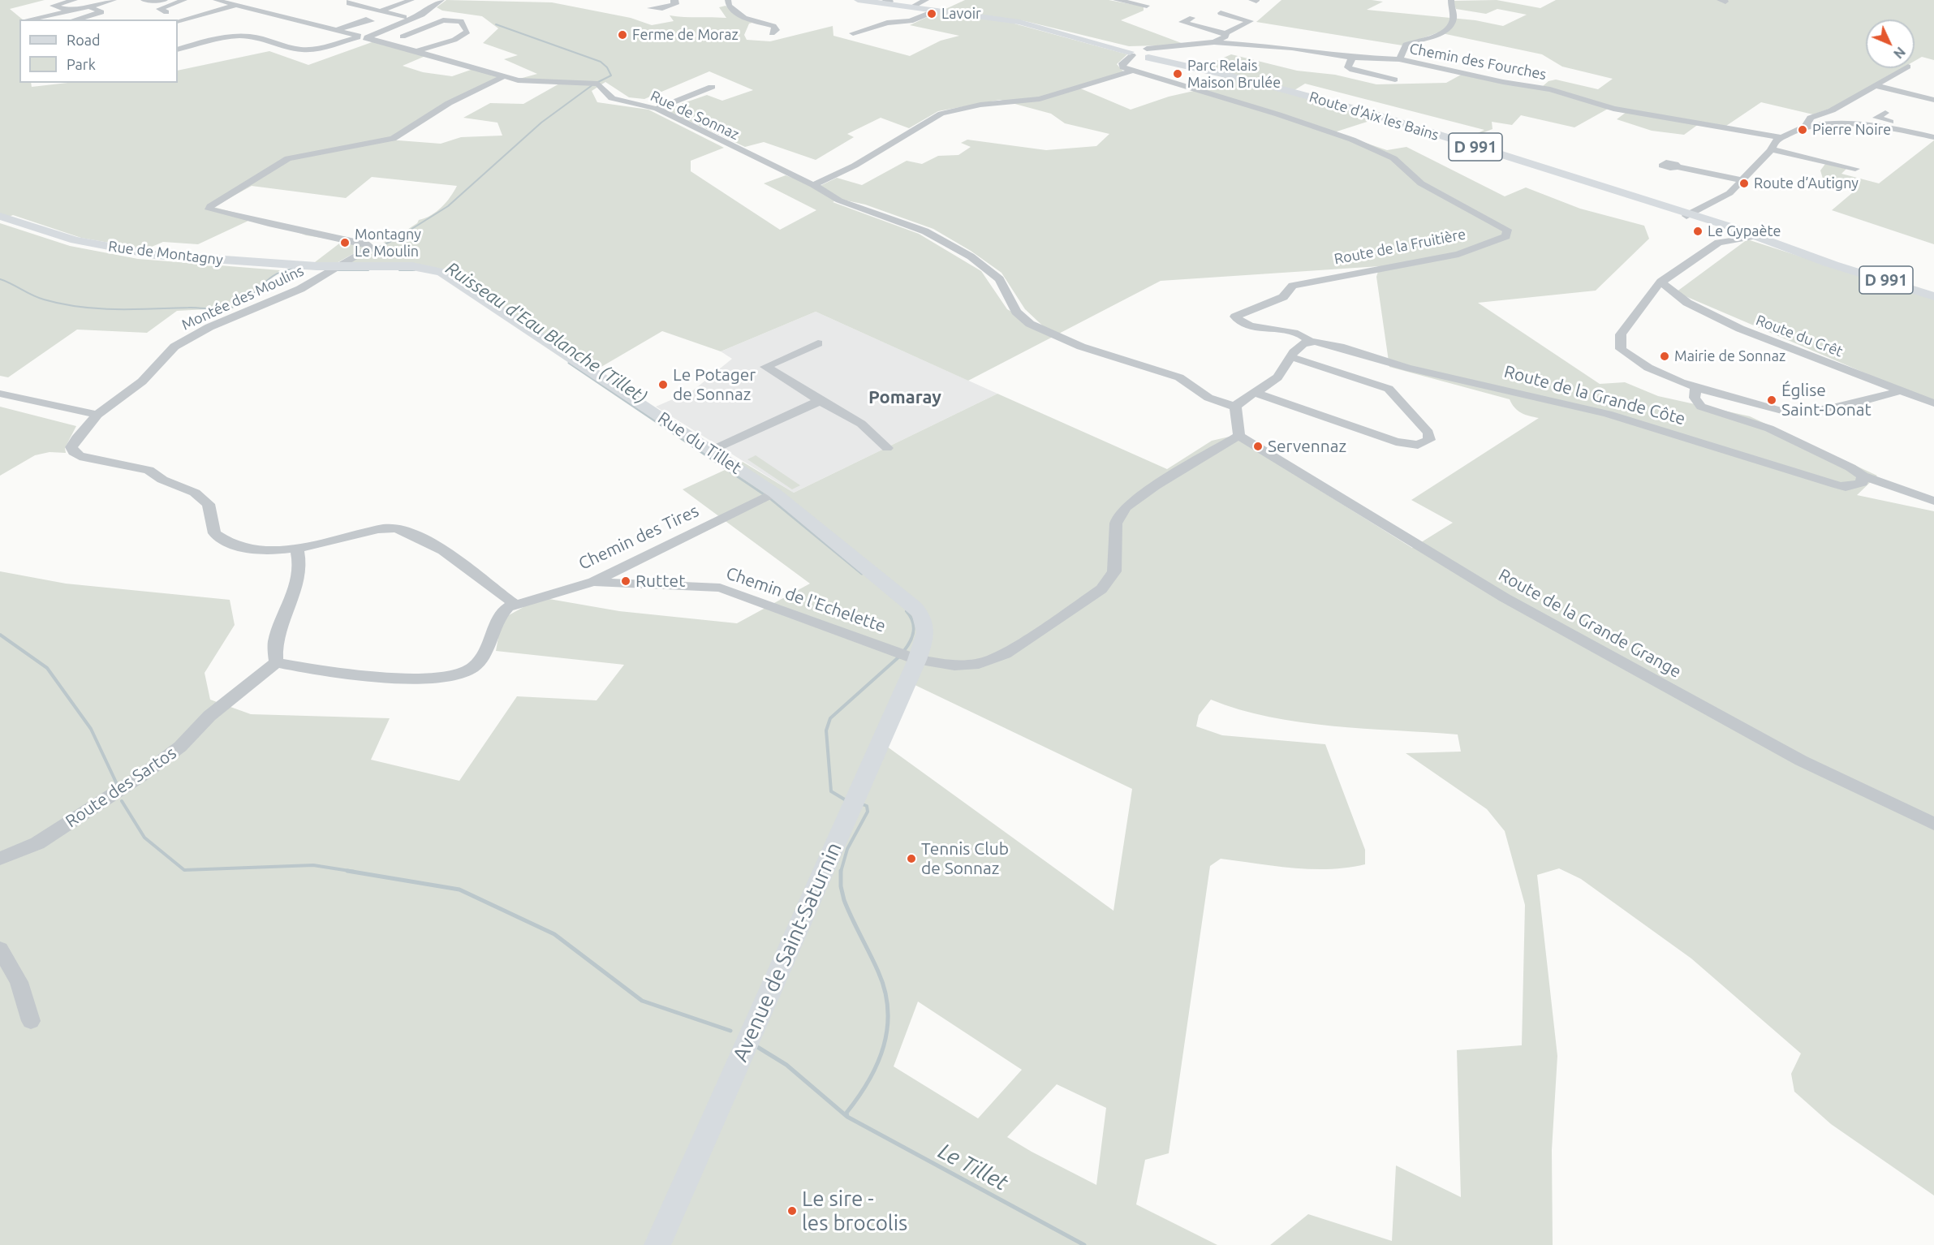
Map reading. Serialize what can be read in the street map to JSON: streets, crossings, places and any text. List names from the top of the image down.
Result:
{
  "streets": {
    "main road": [
      "Route d'Aix les Bains",
      "D 991",
      "Rue de Montagny",
      "Rue du Tillet",
      "Avenue de Saint-Saturnin"
    ],
    "street": [
      "Chemin des Fourches",
      "Rue de Sonnaz",
      "Route de la Fruitière",
      "Montée des Moulins",
      "Route du Crêt",
      "Route de la Grande Côte",
      "Chemin des Tires",
      "Chemin de l'Echelette",
      "Route de la Grande Grange",
      "Route des Sartos"
    ]
  },
  "crossings": [
    ["Chemin des Fourches", "Route d'Aix les Bains"],
    ["Rue de Sonnaz", "Montée des Moulins"],
    ["Route de la Fruitière", "Route de la Grande Côte"],
    ["Rue de Montagny", "Montée des Moulins"],
    ["Rue de Montagny", "Rue du Tillet"],
    ["Montée des Moulins", "Rue du Tillet"],
    ["Rue du Tillet", "Chemin des Tires"],
    ["Rue du Tillet", "Chemin de l'Echelette"],
    ["Rue du Tillet", "Avenue de Saint-Saturnin"],
    ["Chemin des Tires", "Chemin de l'Echelette"],
    ["Chemin de l'Echelette", "Route de la Grande Grange"],
    ["Chemin de l'Echelette", "Avenue de Saint-Saturnin"]
  ],
  "districts": ["Pomaray"],
  "water": ["Ruisseau d'Eau Blanche (Tillet)", "Le Tillet"],
  "places": [
    "Lavoir",
    "Ferme de Moraz",
    "Parc Relais Maison Brulée",
    "Pierre Noire",
    "Route d’Autigny",
    "Le Gypaète",
    "Montagny Le Moulin",
    "Mairie de Sonnaz",
    "Le Potager de Sonnaz",
    "Église Saint-Donat",
    "Servennaz",
    "Ruttet",
    "Tennis Club de Sonnaz",
    "Le sire - les brocolis"
  ],
  "legend": ["Road", "Park"],
  "north": "bottom right"
}
